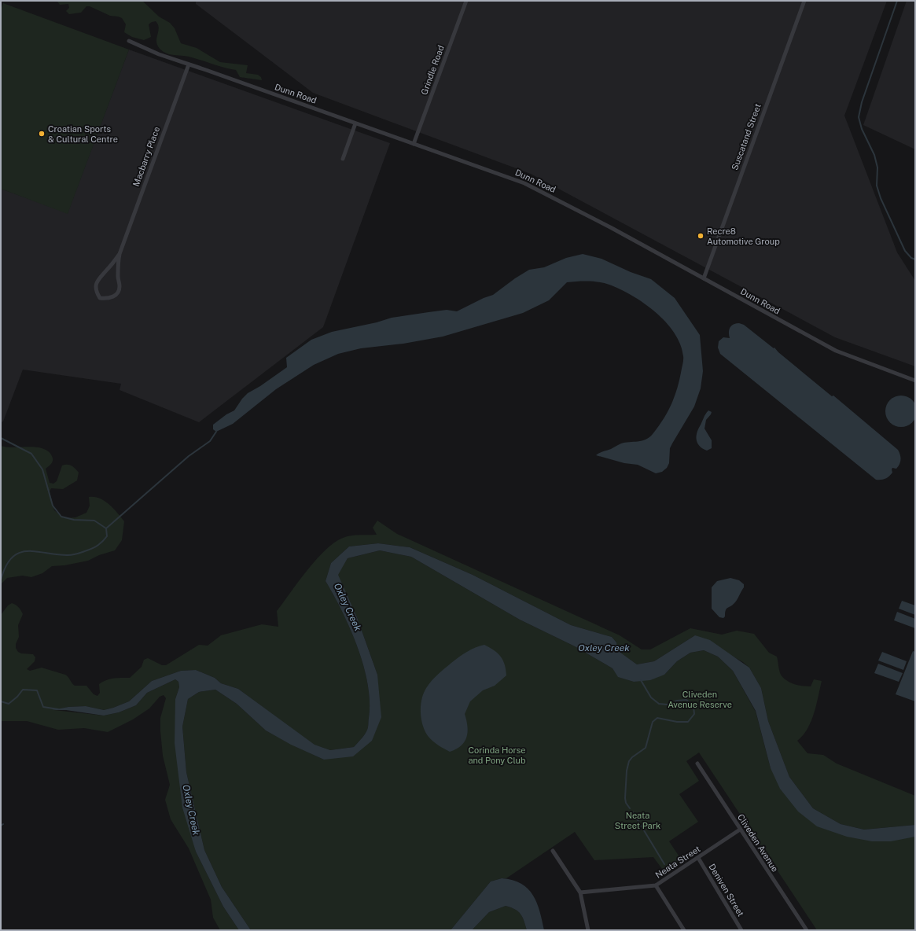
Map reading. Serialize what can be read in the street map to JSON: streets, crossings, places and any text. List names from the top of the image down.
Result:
{
  "streets": {
    "street": [
      "Grindle Road",
      "Dunn Road",
      "Suscatand Street",
      "Macbarry Place",
      "Cliveden Avenue",
      "Neata Street",
      "Deniven Street"
    ]
  },
  "crossings": [
    ["Grindle Road", "Dunn Road"],
    ["Dunn Road", "Suscatand Street"],
    ["Dunn Road", "Macbarry Place"],
    ["Cliveden Avenue", "Neata Street"],
    ["Neata Street", "Deniven Street"]
  ],
  "water": ["Oxley Creek"],
  "parks": ["Cliveden Avenue Reserve", "Corinda Horse and Pony Club", "Neata Street Park"],
  "places": ["Croatian Sports & Cultural Centre", "Recre8 Automotive Group"]
}
